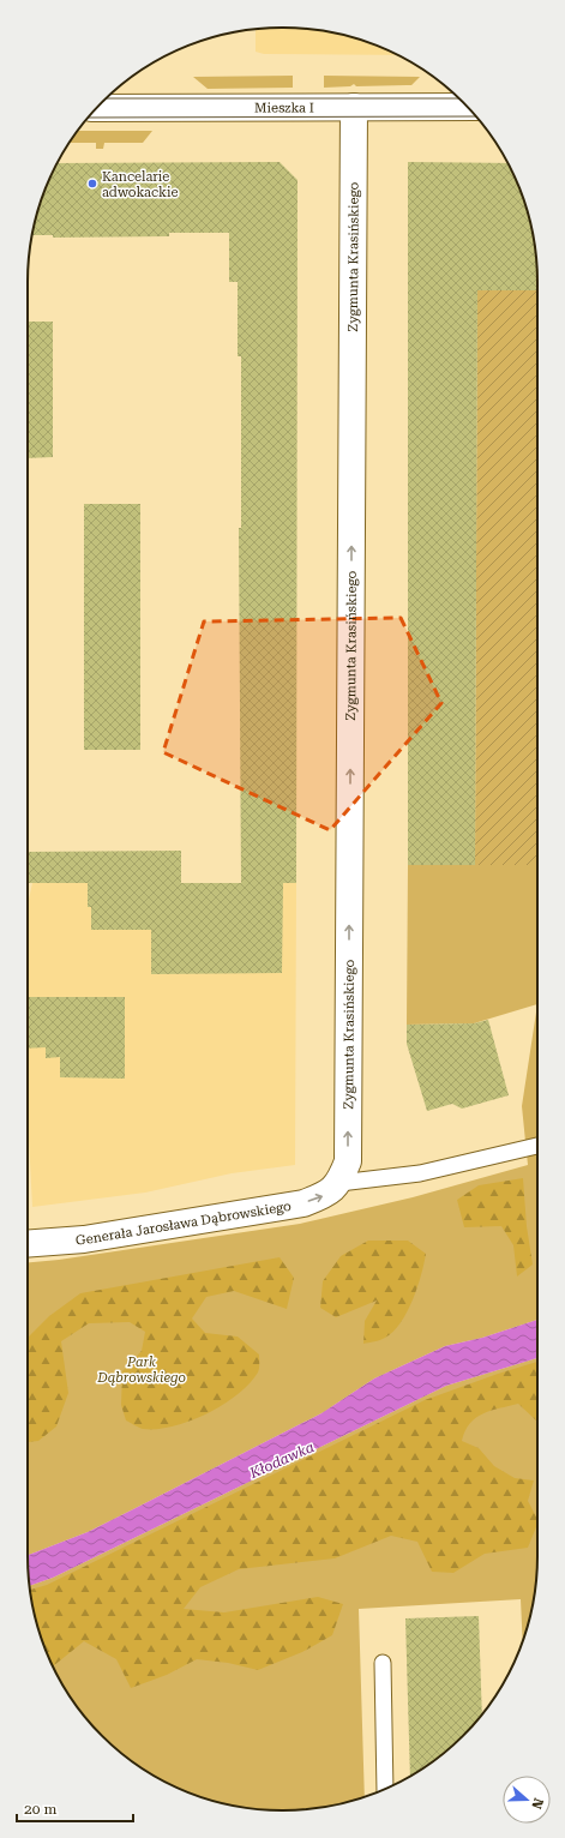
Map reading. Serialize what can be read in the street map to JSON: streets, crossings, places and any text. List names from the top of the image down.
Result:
{
  "streets": {
    "street": ["Mieszka I", "Zygmunta Krasińskiego", "Generała Jarosława Dąbrowskiego"]
  },
  "crossings": [
    ["Mieszka I", "Zygmunta Krasińskiego"],
    ["Zygmunta Krasińskiego", "Generała Jarosława Dąbrowskiego"]
  ],
  "one_way": ["Zygmunta Krasińskiego", "Generała Jarosława Dąbrowskiego"],
  "water": ["Kłodawka"],
  "parks": ["Park Dąbrowskiego"],
  "places": ["Kancelarie adwokackie"],
  "scale_bar": "20 m",
  "north": "right"
}
